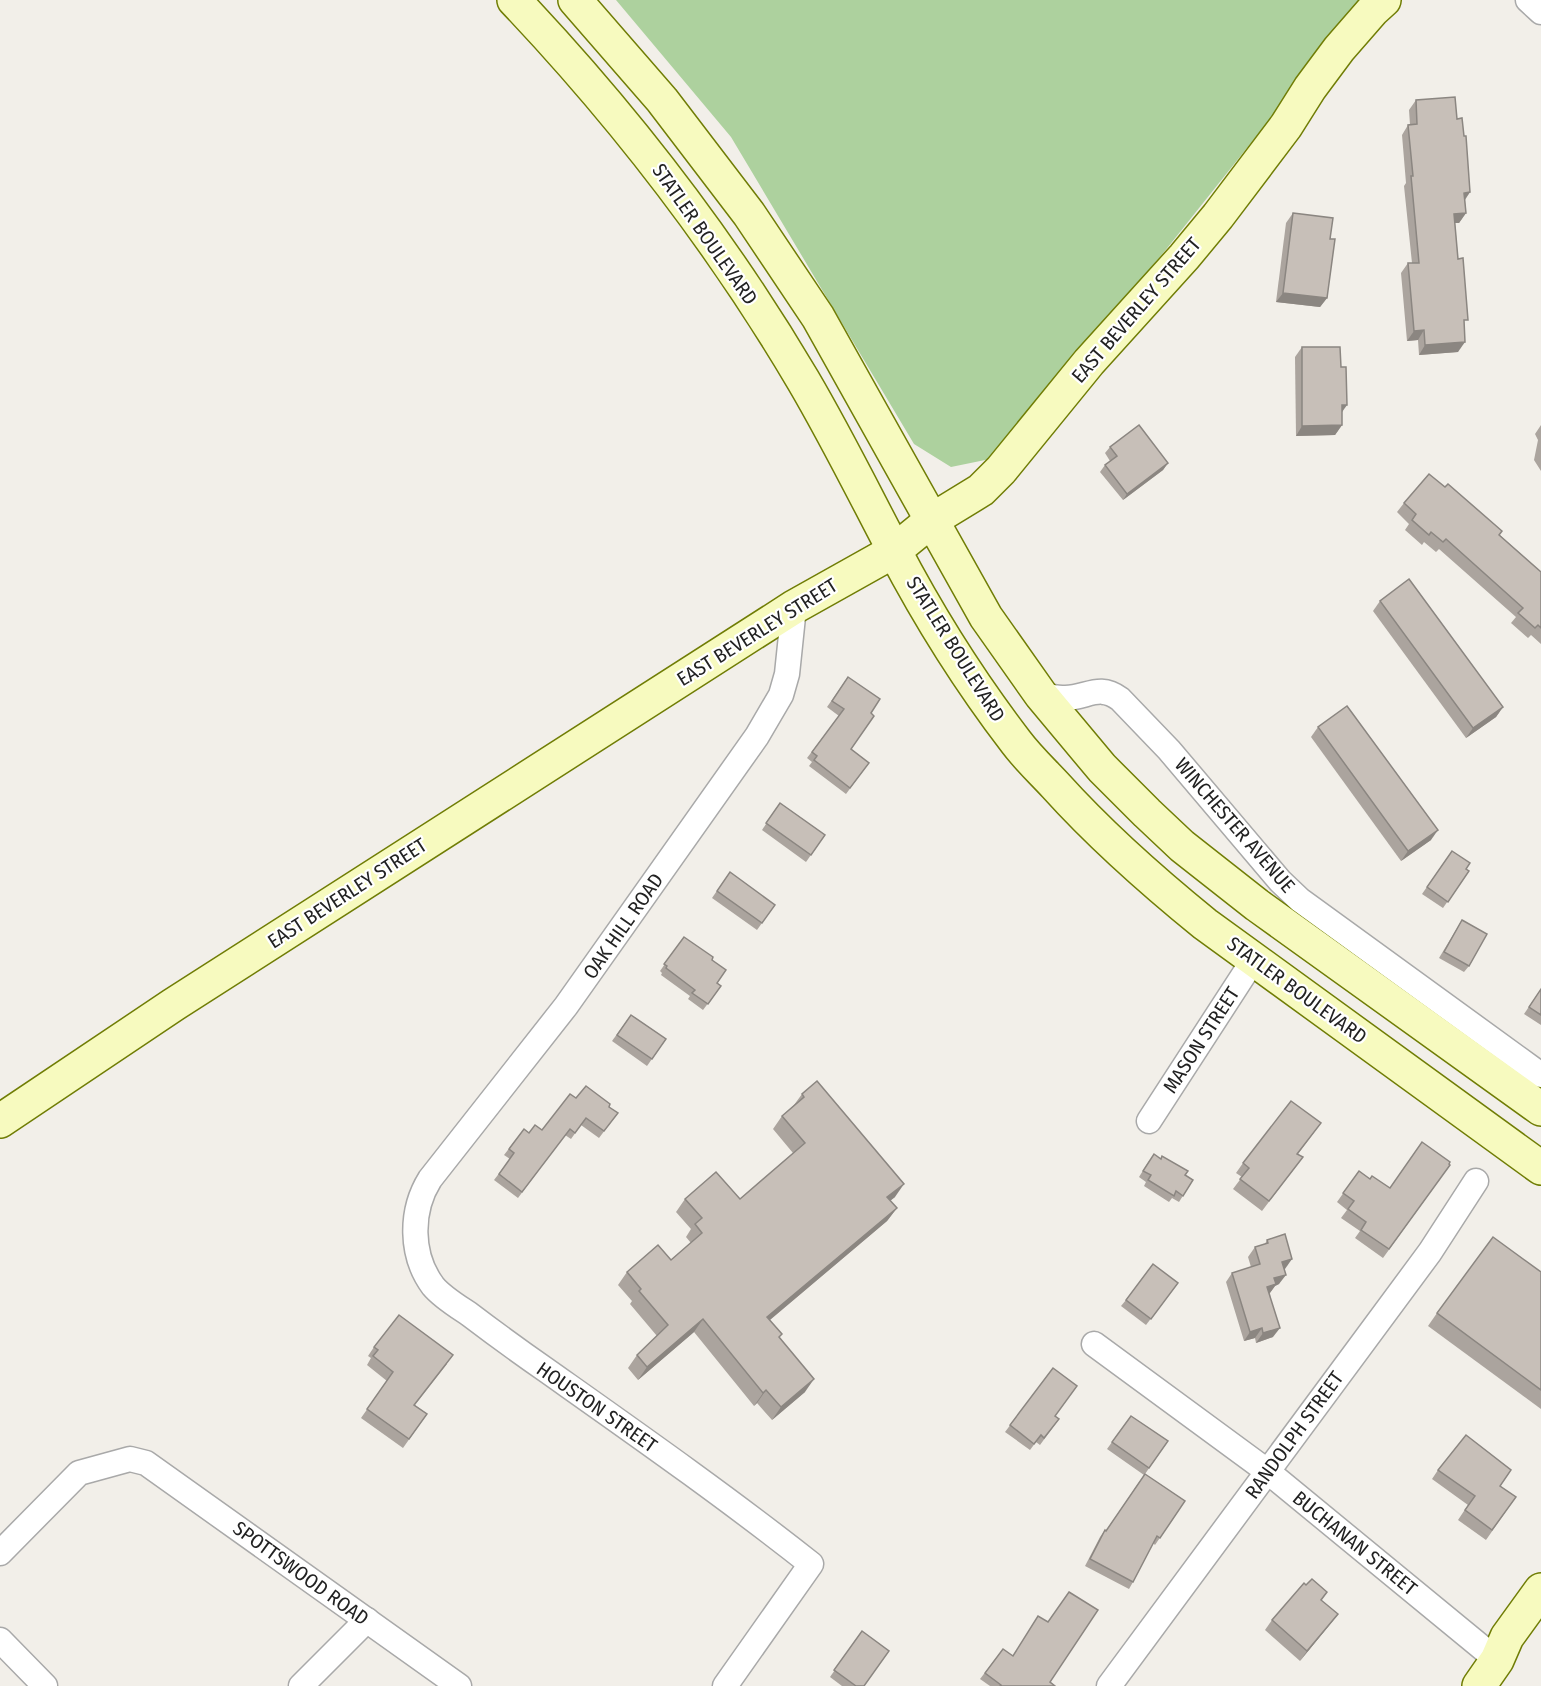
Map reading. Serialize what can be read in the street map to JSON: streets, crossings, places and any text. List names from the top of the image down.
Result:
{
  "streets": {
    "main road": ["STATLER BOULEVARD", "EAST BEVERLEY STREET"],
    "street": [
      "WINCHESTER AVENUE",
      "OAK HILL ROAD",
      "MASON STREET",
      "HOUSTON STREET",
      "RANDOLPH STREET",
      "BUCHANAN STREET",
      "SPOTTSWOOD ROAD"
    ]
  },
  "crossings": [
    ["STATLER BOULEVARD", "EAST BEVERLEY STREET"],
    ["STATLER BOULEVARD", "MASON STREET"],
    ["EAST BEVERLEY STREET", "OAK HILL ROAD"],
    ["OAK HILL ROAD", "HOUSTON STREET"],
    ["RANDOLPH STREET", "BUCHANAN STREET"]
  ]
}
